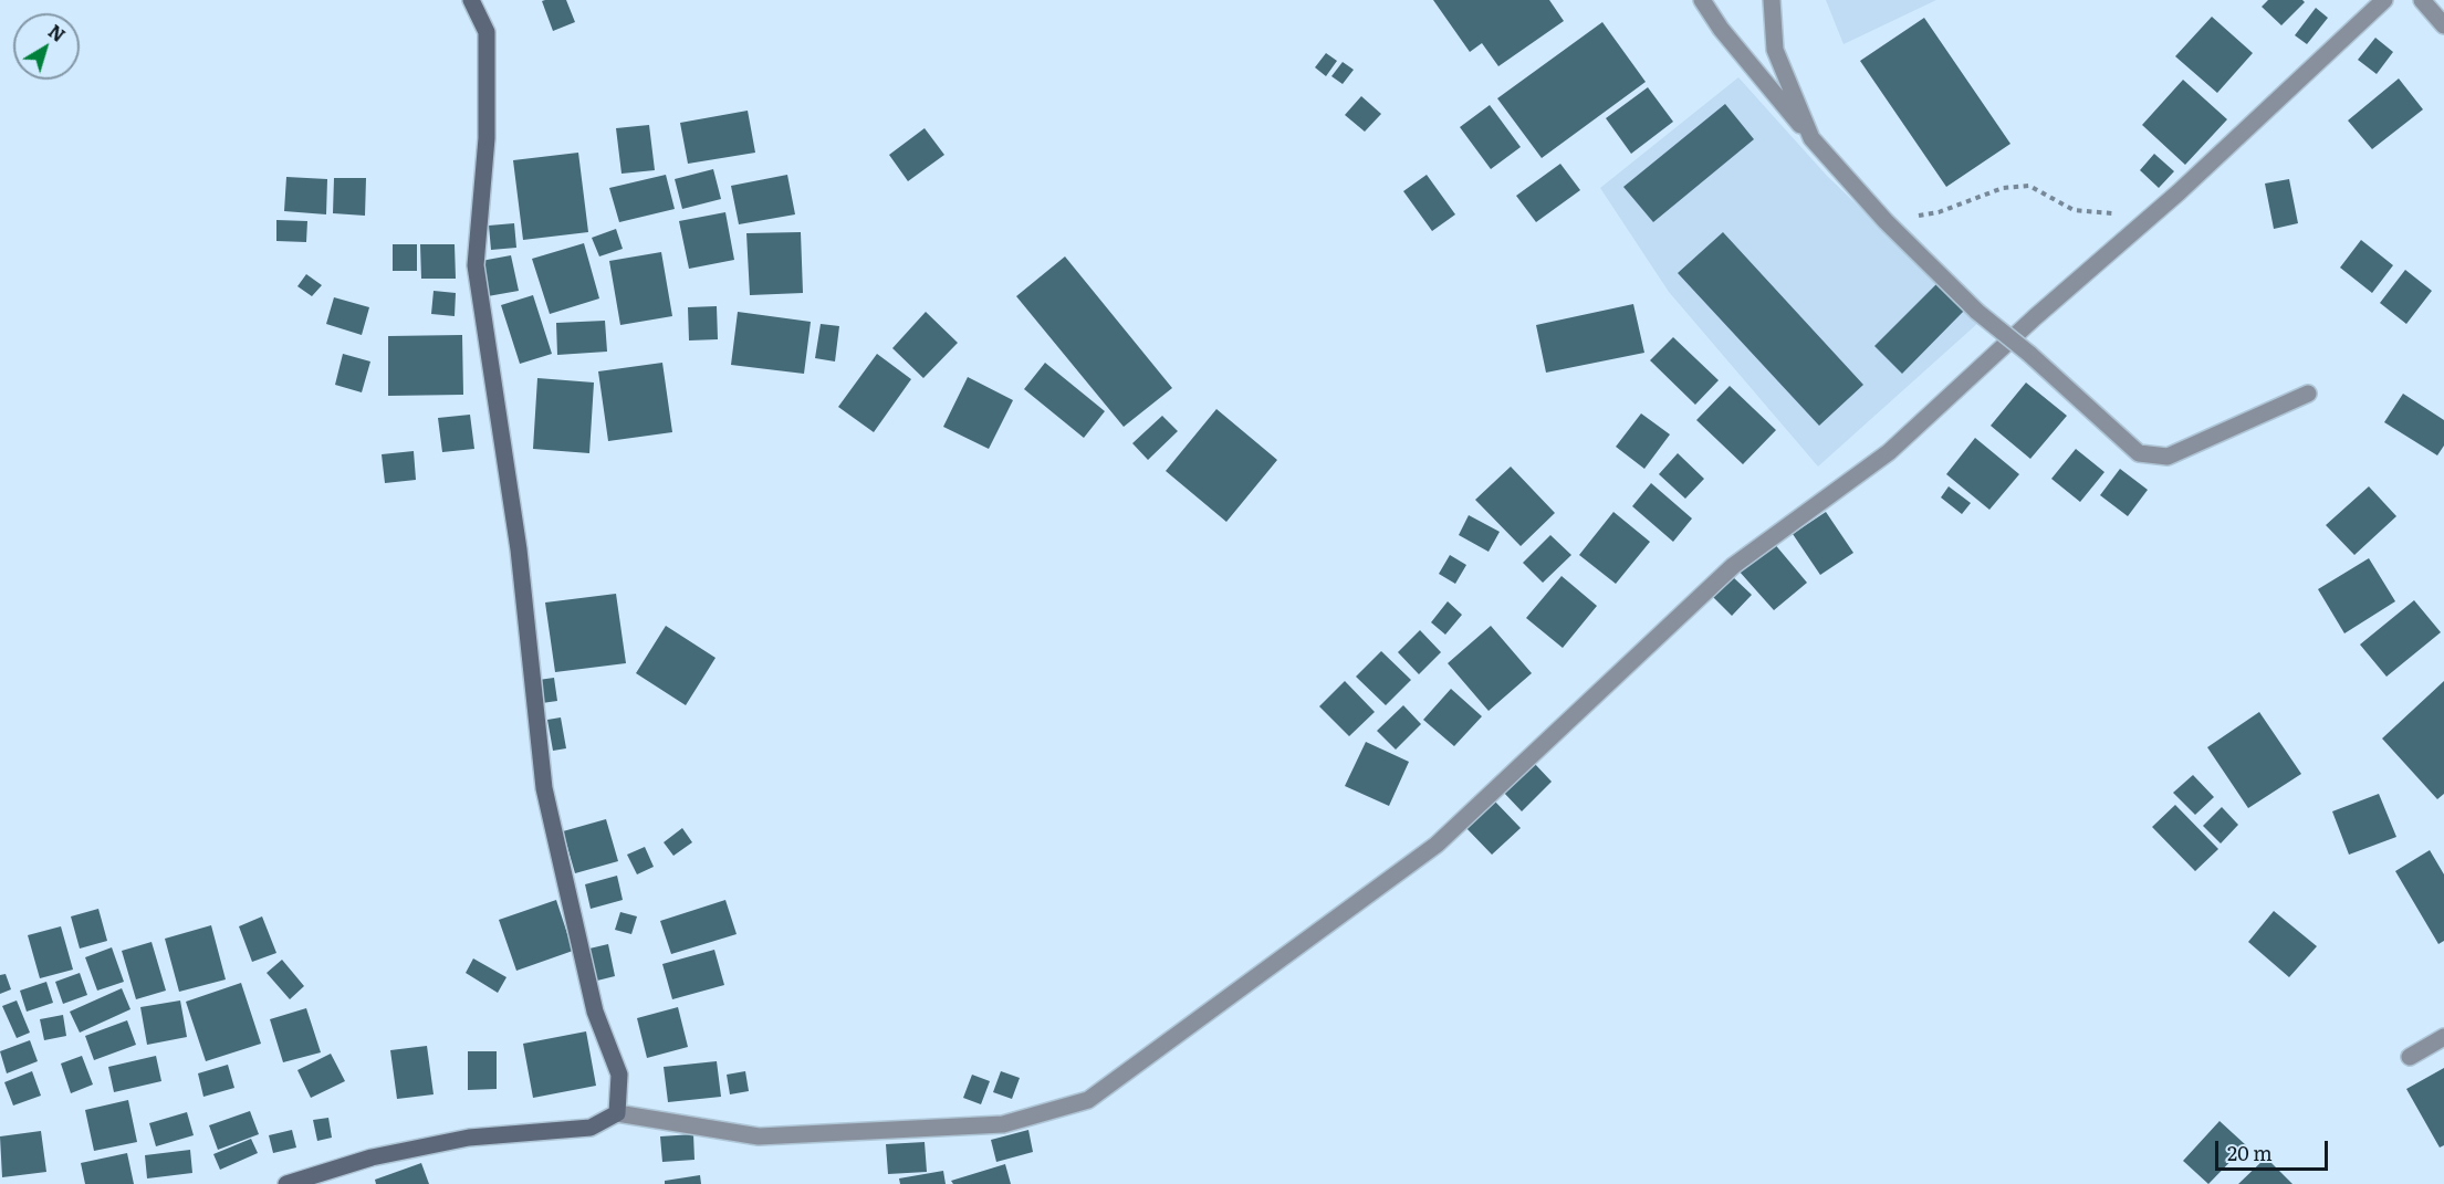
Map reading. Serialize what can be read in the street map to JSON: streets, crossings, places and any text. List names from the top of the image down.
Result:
{
  "scale_bar": "20 m",
  "north": "top right"
}
